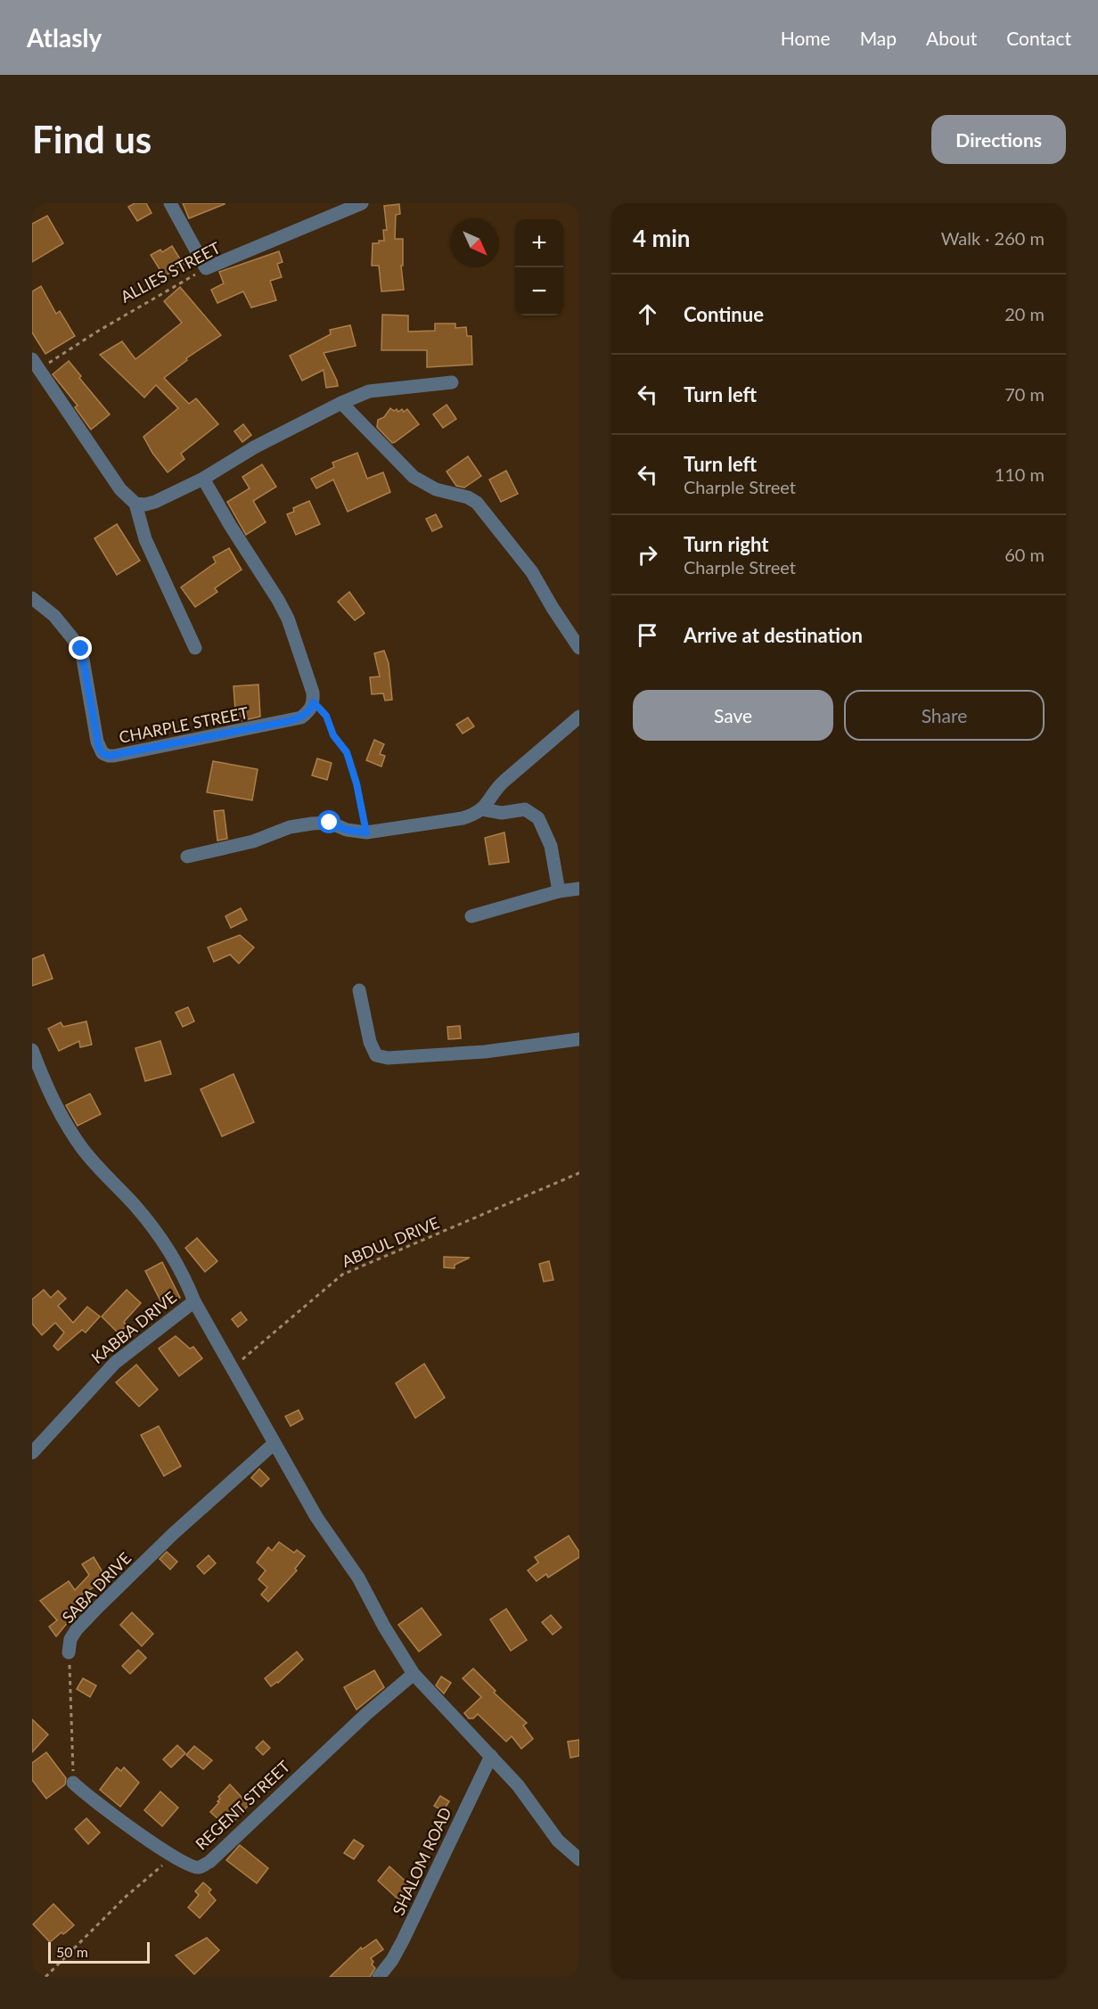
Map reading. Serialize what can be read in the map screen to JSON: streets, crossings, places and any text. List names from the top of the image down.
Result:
{
  "streets": {
    "street": [
      "ALLIES STREET",
      "CHARPLE STREET",
      "KABBA DRIVE",
      "SABA DRIVE",
      "REGENT STREET",
      "SHALOM ROAD"
    ],
    "path": ["ABDUL DRIVE"]
  },
  "scale_bar": "50 m",
  "north": "bottom right",
  "page": {
    "header": "Atlasly",
    "nav": [
      "Home",
      "Map",
      "About",
      "Contact"
    ],
    "buttons": [
      "Directions",
      ["Save", "Share"]
    ],
    "title": "Find us",
    "heading": ["4 min", "Walk · 260 m"],
    "map_buttons": ["+", "−"],
    "list": [
      ["Continue", "20 m"],
      ["Turn left", "70 m"],
      ["Turn left", "Charple Street", "110 m"],
      ["Turn right", "Charple Street", "60 m"],
      "Arrive at destination"
    ],
    "scale": "50 m"
  }
}
